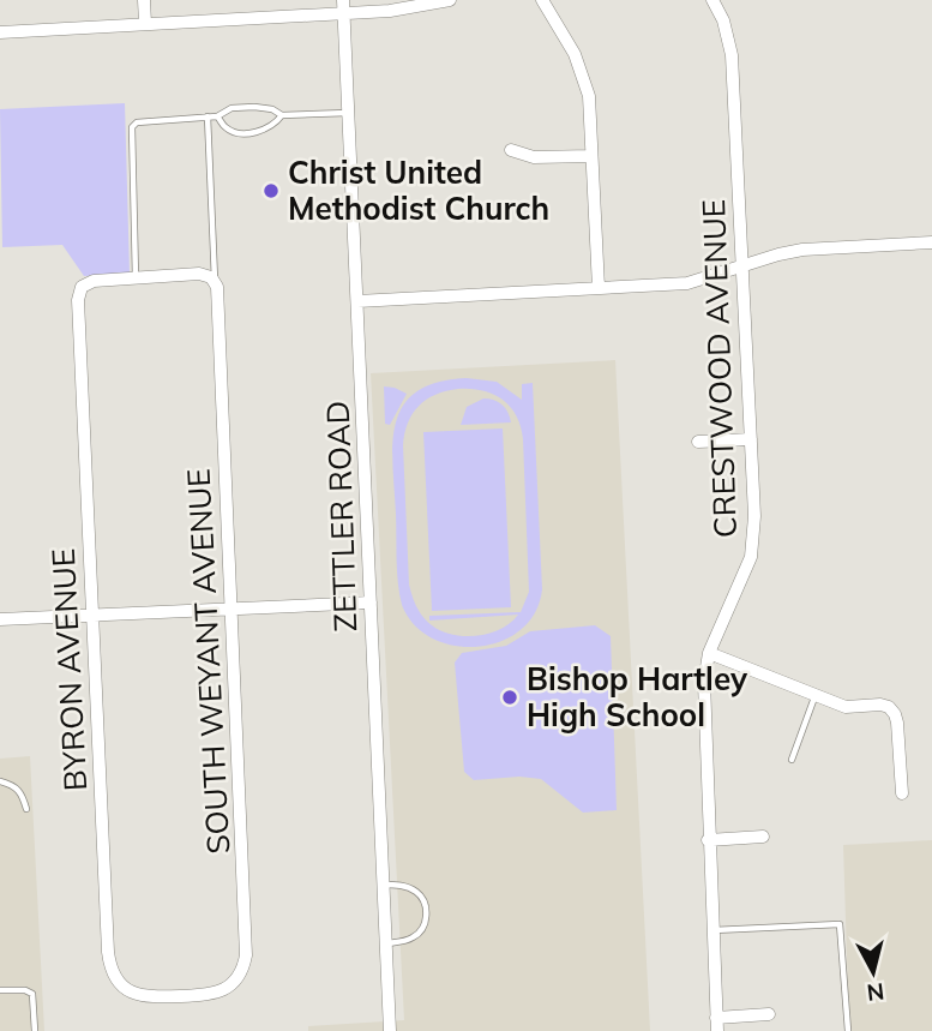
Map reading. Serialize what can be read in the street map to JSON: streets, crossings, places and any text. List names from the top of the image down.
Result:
{
  "streets": {
    "street": [
      "CRESTWOOD AVENUE",
      "ZETTLER ROAD",
      "SOUTH WEYANT AVENUE",
      "BYRON AVENUE"
    ]
  },
  "crossings": [
    ["SOUTH WEYANT AVENUE", "BYRON AVENUE"]
  ],
  "places": ["Christ United Methodist Church", "Bishop Hartley High School"],
  "north": "bottom"
}
